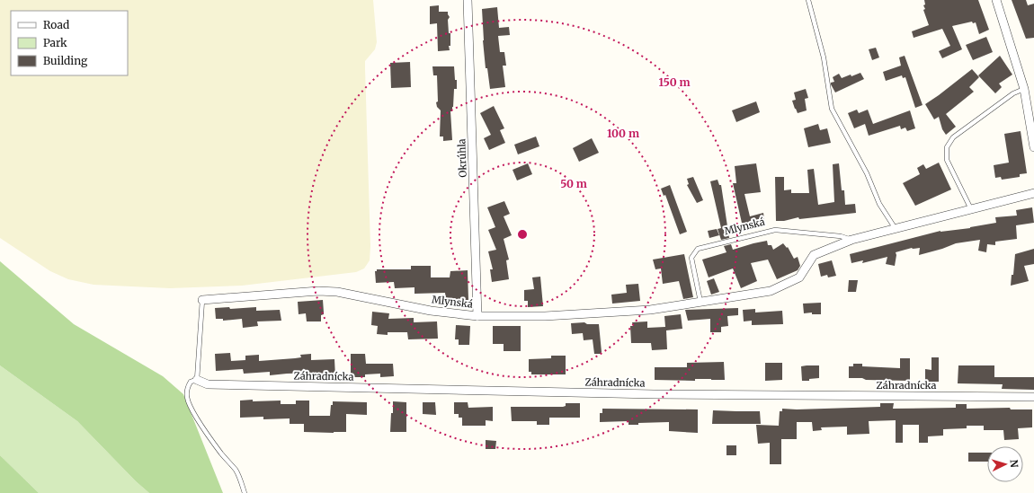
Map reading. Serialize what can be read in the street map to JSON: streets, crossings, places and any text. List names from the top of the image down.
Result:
{
  "streets": {
    "street": ["Okrúhla", "Mlynská", "Záhradnícka"]
  },
  "crossings": [
    ["Okrúhla", "Mlynská"]
  ],
  "legend": ["Road", "Park", "Building"],
  "north": "right",
  "rings": ["150 m", "100 m", "50 m"]
}
